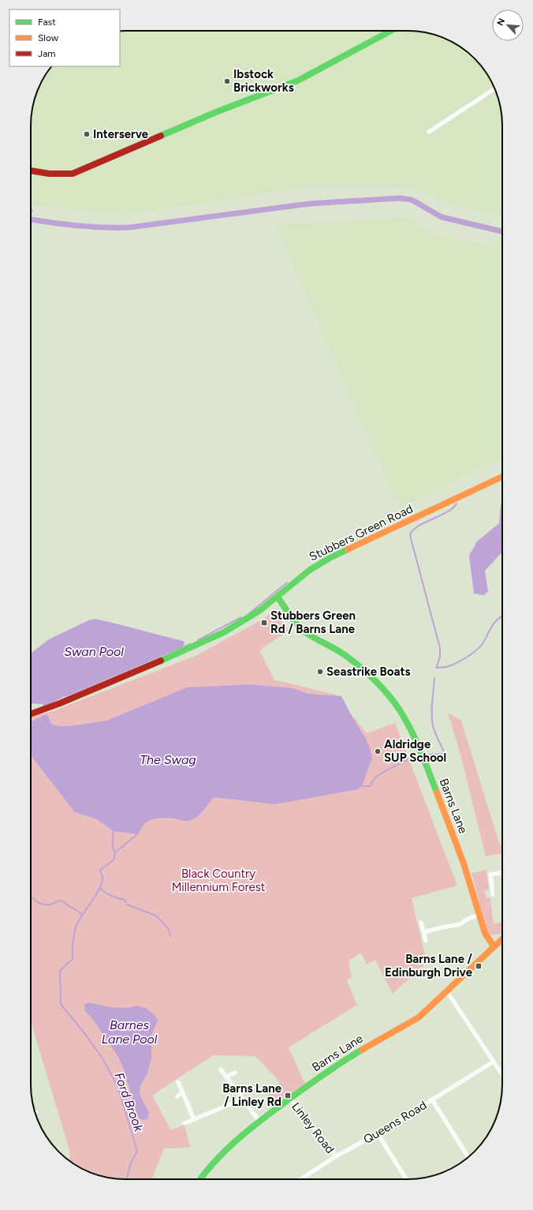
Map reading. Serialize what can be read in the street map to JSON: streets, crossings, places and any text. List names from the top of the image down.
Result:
{
  "streets": {
    "street": [
      "Stubbers Green Road",
      "Barns Lane",
      "Queens Road",
      "Linley Road"
    ]
  },
  "crossings": [
    ["Stubbers Green Road", "Barns Lane"],
    ["Barns Lane", "Linley Road"],
    ["Queens Road", "Linley Road"]
  ],
  "water": [
    "Swan Pool",
    "The Swag",
    "Barnes Lane Pool",
    "Ford Brook"
  ],
  "parks": ["Black Country Millennium Forest"],
  "places": {
    "other": [
      "Ibstock Brickworks",
      "Interserve",
      "Seastrike Boats",
      "Aldridge SUP School"
    ],
    "transit": ["Stubbers Green Rd / Barns Lane", "Barns Lane / Edinburgh Drive", "Barns Lane / Linley Rd"]
  },
  "legend": ["Fast", "Slow", "Jam"],
  "north": "top left"
}
